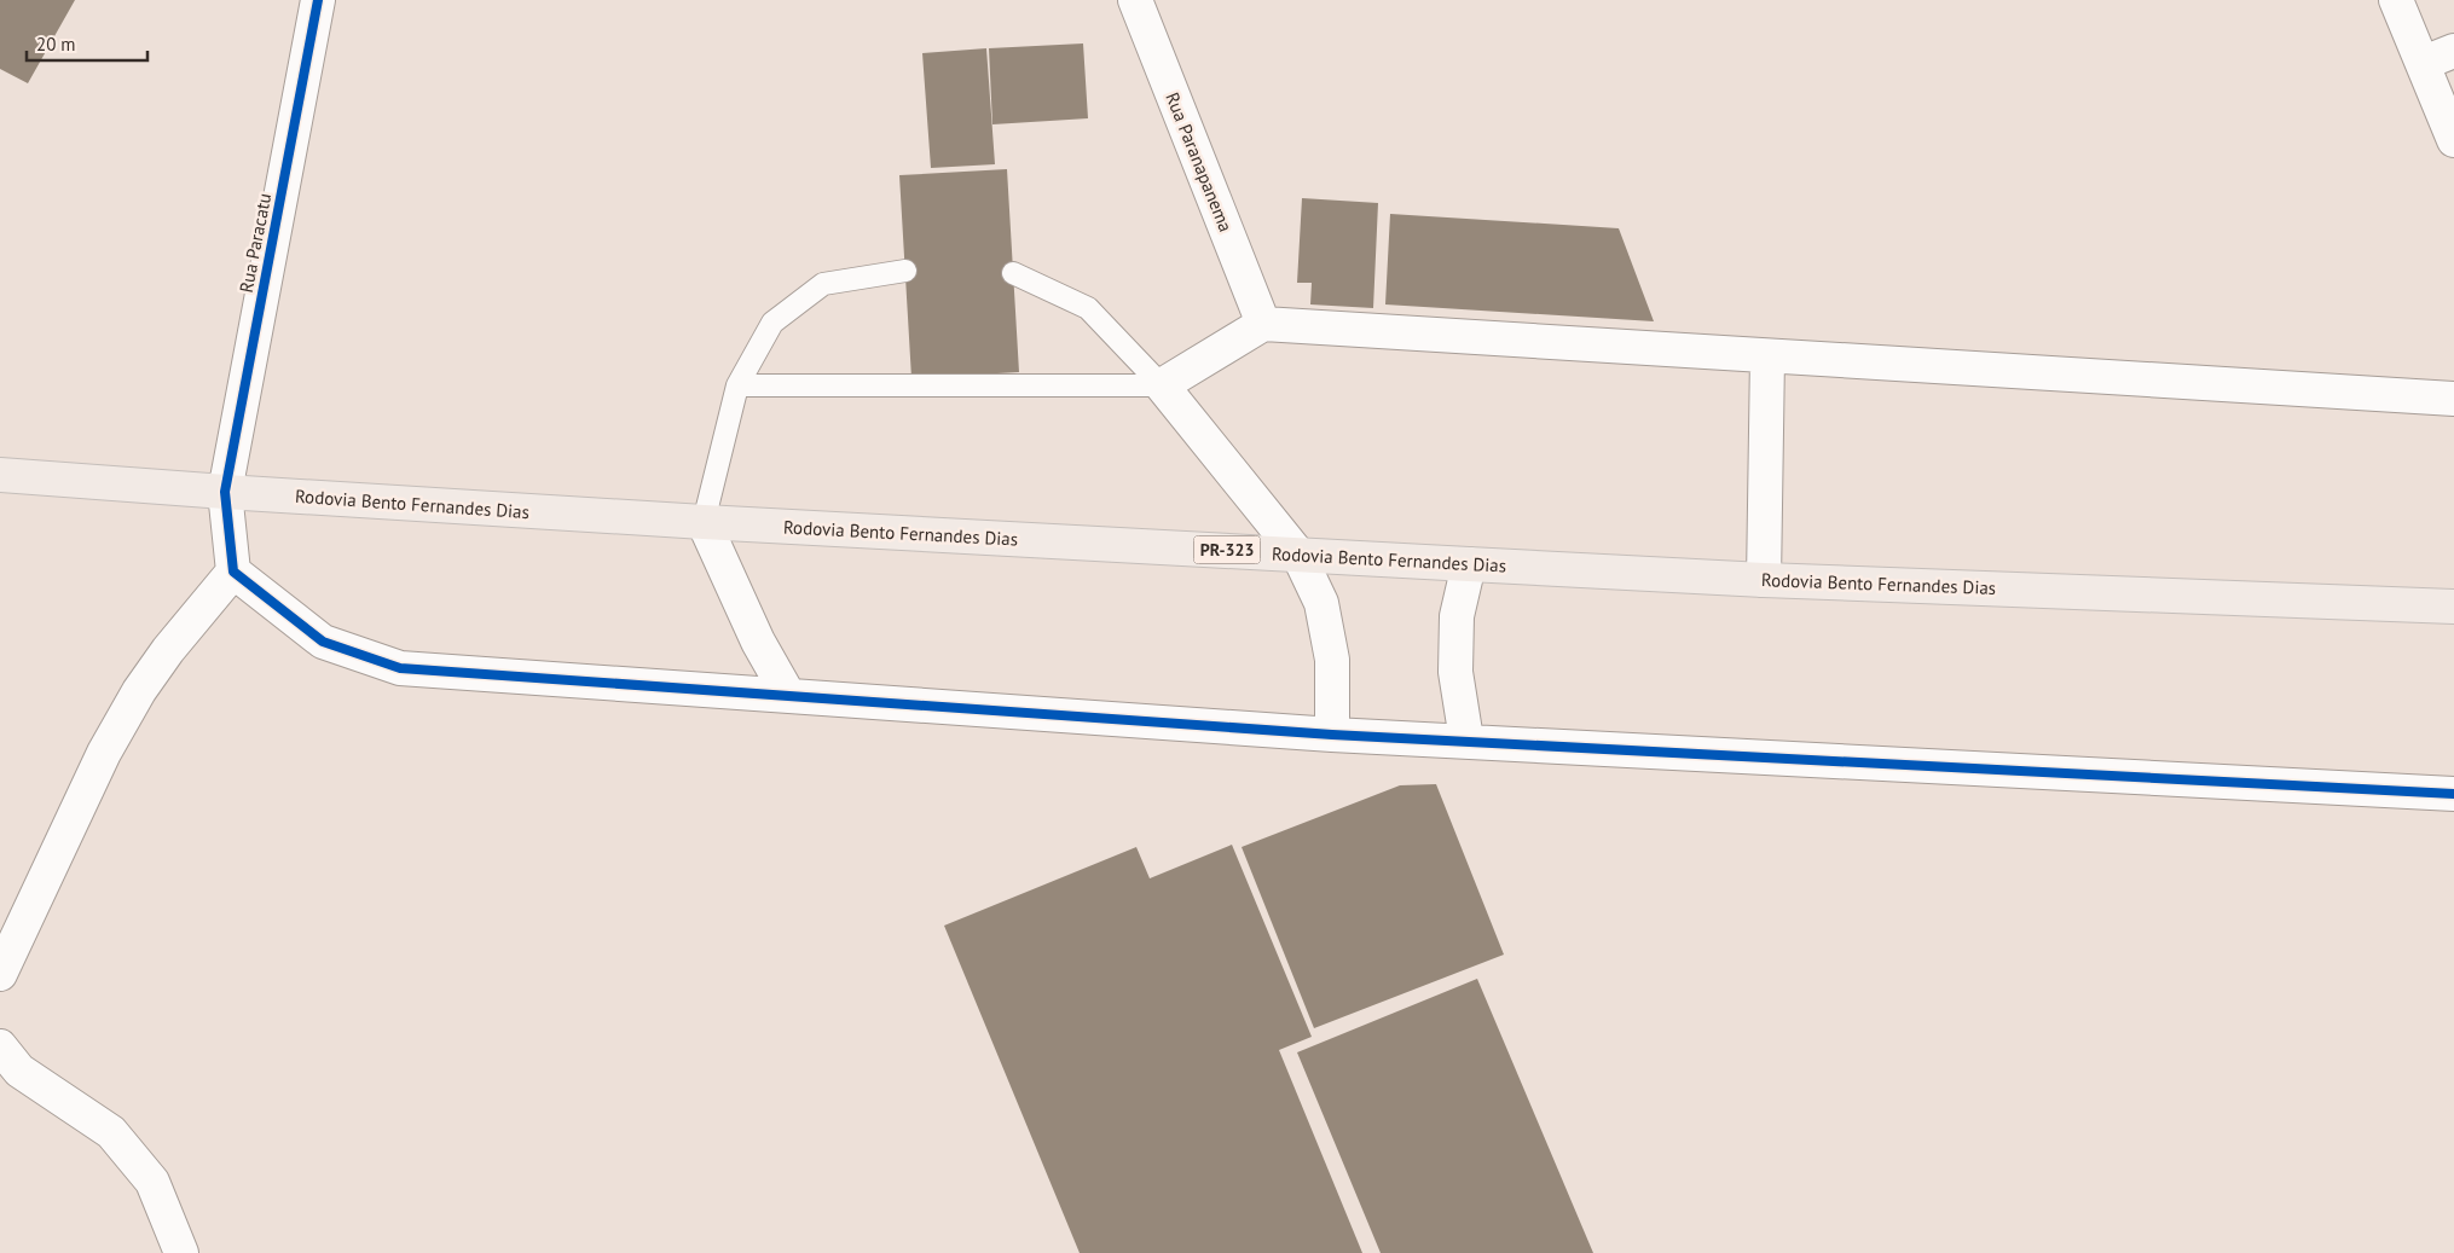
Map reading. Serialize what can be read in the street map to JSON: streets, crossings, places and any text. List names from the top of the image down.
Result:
{
  "streets": {
    "highway": ["Rodovia Bento Fernandes Dias", "PR-323"],
    "street": ["Rua Paranapanema", "Rua Paracatu"]
  },
  "crossings": [
    ["Rua Paracatu", "Rodovia Bento Fernandes Dias"]
  ],
  "scale_bar": "20 m"
}
